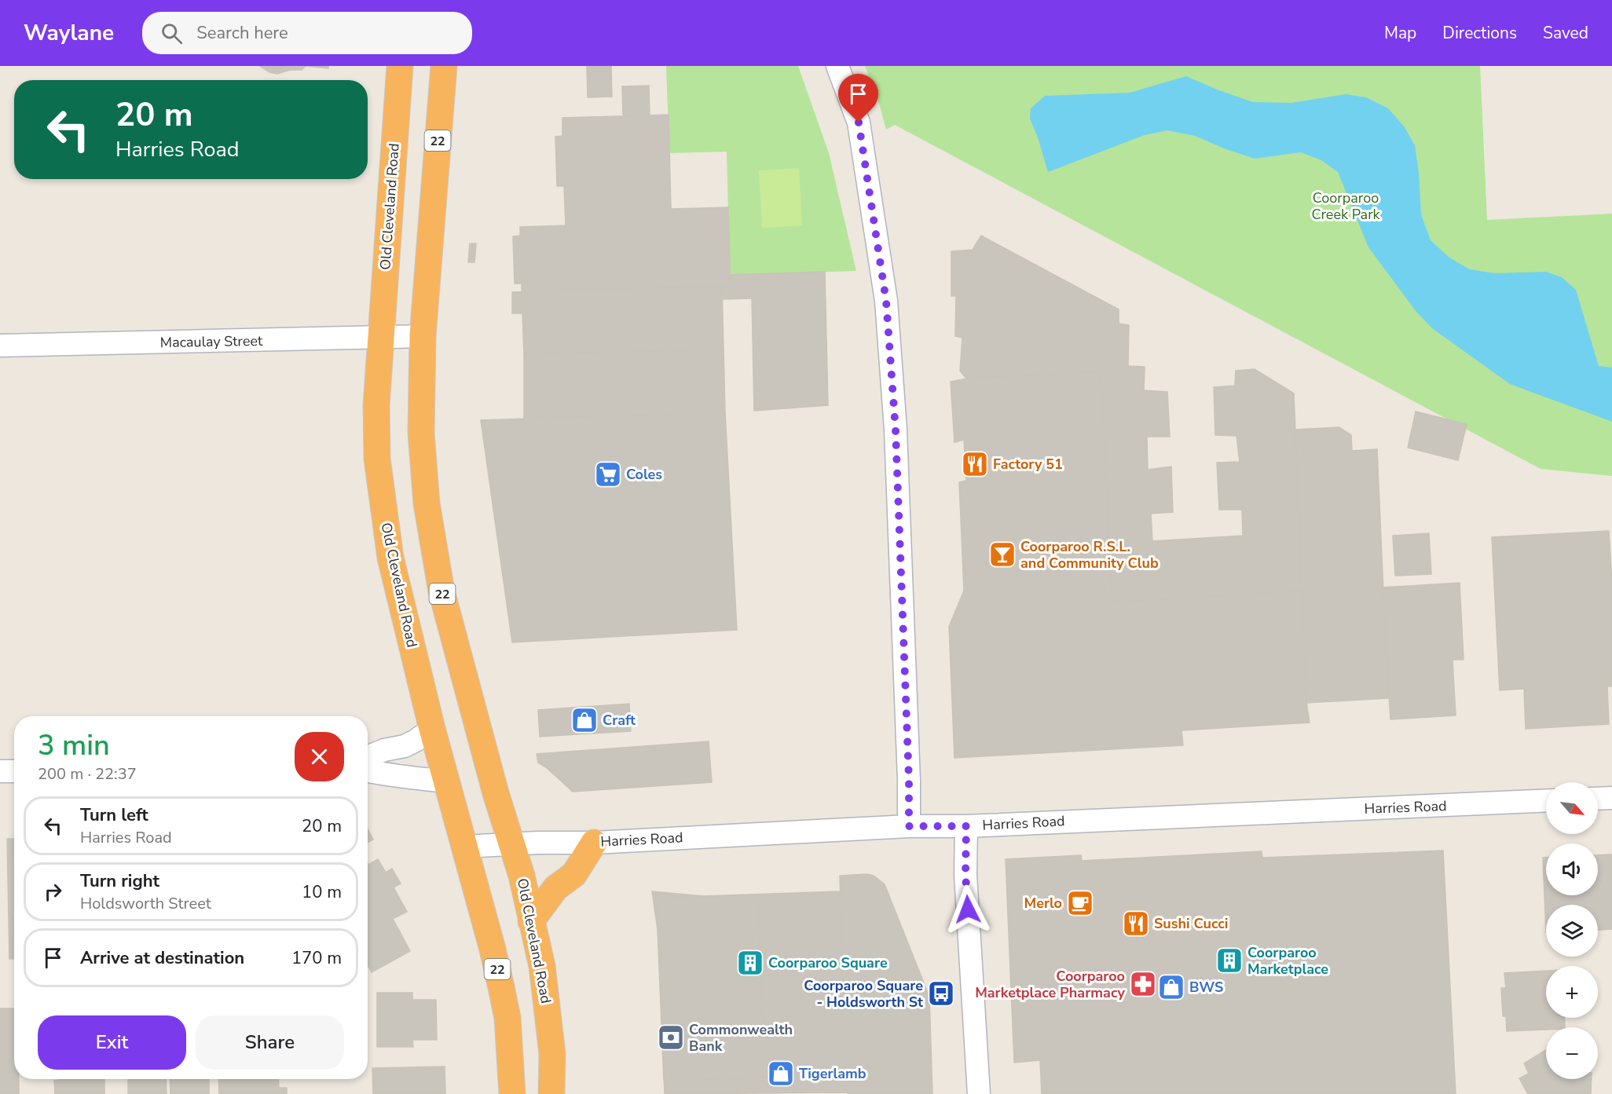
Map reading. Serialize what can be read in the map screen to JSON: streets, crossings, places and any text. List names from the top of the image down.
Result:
{
  "streets": {
    "highway": ["22", "Old Cleveland Road"],
    "street": ["Macaulay Street", "Harries Road"]
  },
  "crossings": [
    ["Old Cleveland Road", "Macaulay Street"],
    ["Old Cleveland Road", "Harries Road"]
  ],
  "parks": ["Coorparoo Creek Park"],
  "places": {
    "restaurant": ["Factory 51", "Sushi Cucci"],
    "supermarket": ["Coles"],
    "bar": ["Coorparoo R.S.L. and Community Club"],
    "shop": ["Craft", "BWS", "Tigerlamb"],
    "cafe": ["Merlo"],
    "building": ["Coorparoo Marketplace", "Coorparoo Square"],
    "pharmacy": ["Coorparoo Marketplace Pharmacy"],
    "bus stop": ["Coorparoo Square - Holdsworth St"],
    "bank": ["Commonwealth Bank"]
  },
  "north": "bottom right",
  "page": {
    "header": "Waylane",
    "search": "Search here",
    "nav": ["Map", "Directions", "Saved"],
    "turn": ["20 m", "Harries Road"],
    "heading": ["3 min", "200 m · 22:37"],
    "map_buttons": ["+", "−"],
    "list": [
      {
        "name": "Turn left",
        "note": "Harries Road",
        "value": "20 m"
      },
      {
        "name": "Turn right",
        "note": "Holdsworth Street",
        "value": "10 m"
      },
      {
        "name": "Arrive at destination",
        "value": "170 m"
      }
    ],
    "buttons": ["Exit", "Share"]
  }
}
